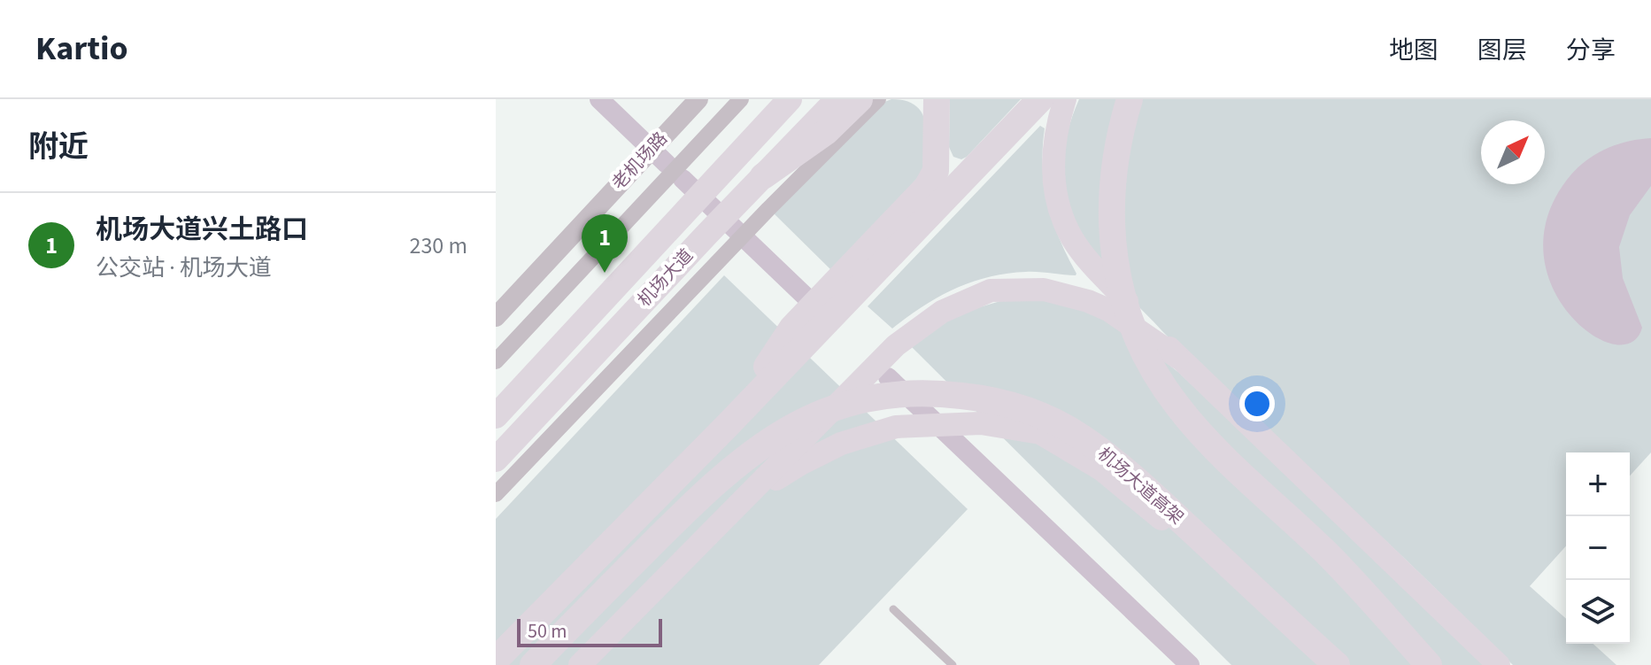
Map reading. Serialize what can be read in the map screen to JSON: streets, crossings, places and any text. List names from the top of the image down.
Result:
{
  "streets": {
    "highway": ["机场大道高架"],
    "main road": ["机场大道"],
    "street": ["老机场路"]
  },
  "scale_bar": "50 m",
  "north": "top right",
  "page": {
    "header": "Kartio",
    "nav": ["地图", "图层", "分享"],
    "heading": "附近",
    "list": [
      {
        "mark": "1",
        "name": "机场大道兴土路口",
        "note": "公交站 · 机场大道",
        "value": "230 m"
      }
    ],
    "pins": "1",
    "map_buttons": ["+", "−"],
    "scale": "50 m"
  }
}
